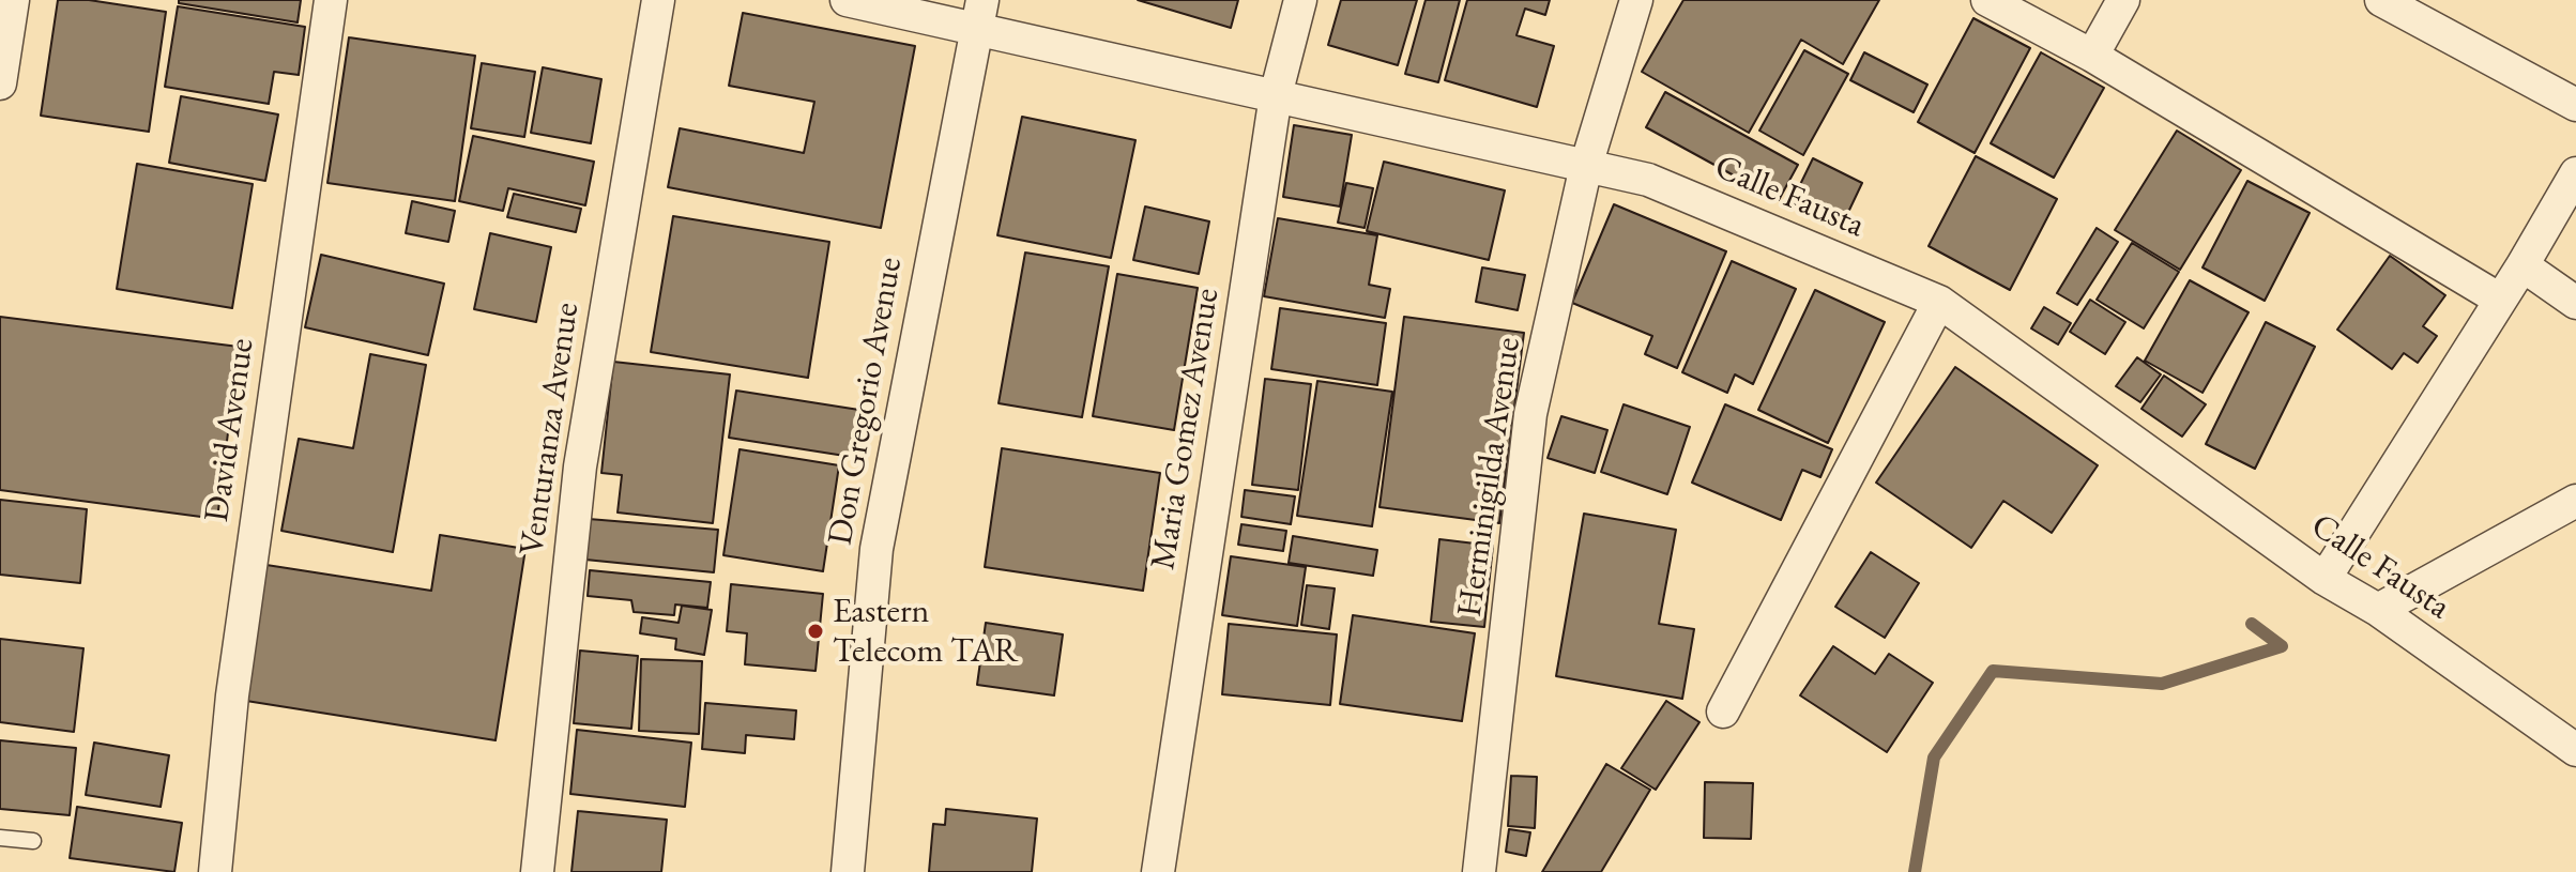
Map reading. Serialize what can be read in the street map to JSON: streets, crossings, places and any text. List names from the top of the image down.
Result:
{
  "streets": {
    "street": [
      "Calle Fausta",
      "Don Gregorio Avenue",
      "Venturanza Avenue",
      "Maria Gomez Avenue",
      "David Avenue",
      "Herminigilda Avenue"
    ]
  },
  "crossings": [
    ["Calle Fausta", "Don Gregorio Avenue"],
    ["Calle Fausta", "Maria Gomez Avenue"],
    ["Calle Fausta", "Herminigilda Avenue"]
  ],
  "places": ["Eastern Telecom TAR"]
}
